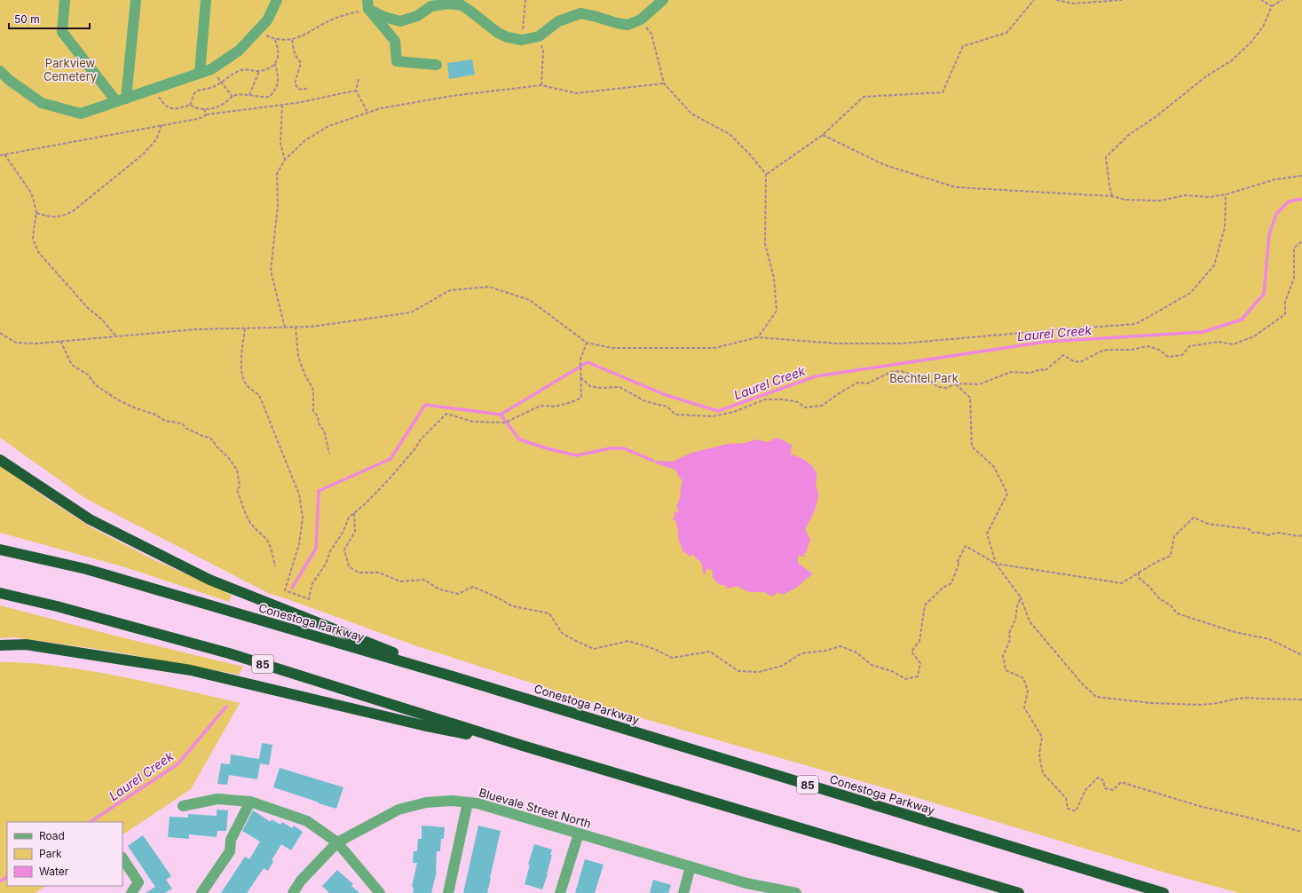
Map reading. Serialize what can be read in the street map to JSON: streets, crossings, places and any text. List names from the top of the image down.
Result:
{
  "streets": {
    "highway": ["Conestoga Parkway", "85"],
    "street": ["Bluevale Street North"]
  },
  "water": ["Laurel Creek"],
  "parks": ["Parkview Cemetery", "Bechtel Park"],
  "legend": ["Road", "Park", "Water"],
  "scale_bar": "50 m"
}
